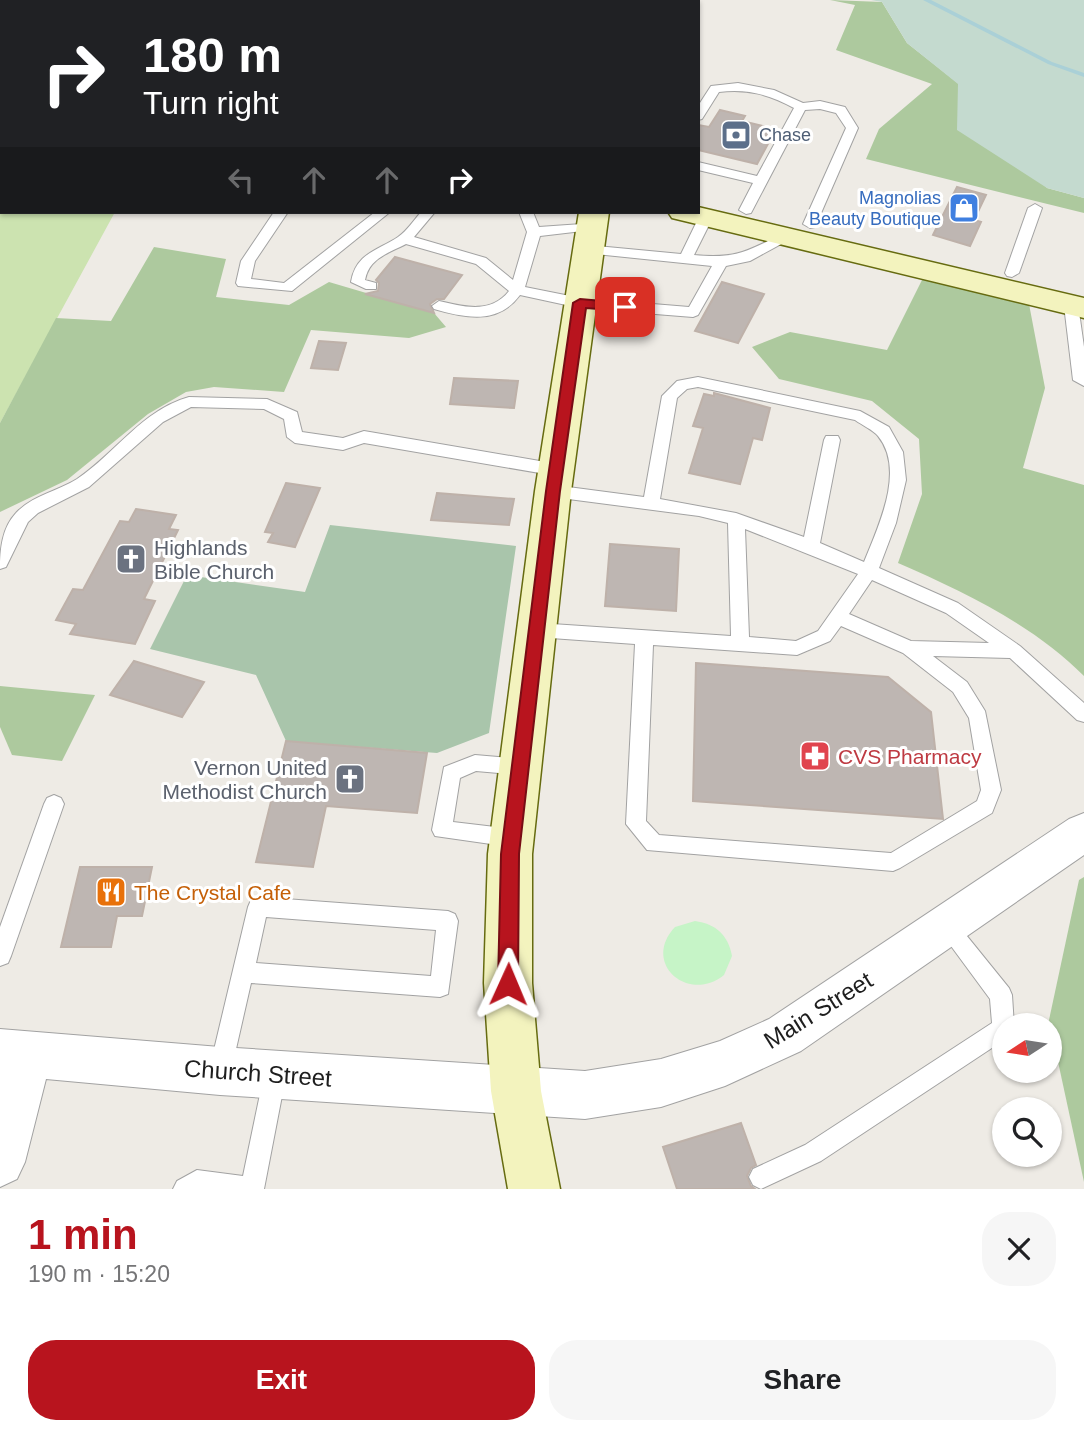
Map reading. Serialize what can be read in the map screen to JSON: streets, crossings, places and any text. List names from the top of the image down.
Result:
{
  "streets": {
    "street": ["Main Street", "Church Street"]
  },
  "crossings": [
    ["Main Street", "Church Street"]
  ],
  "places": {
    "bank": ["Chase"],
    "shop": ["Magnolias Beauty Boutique"],
    "church": ["Highlands Bible Church", "Vernon United Methodist Church"],
    "pharmacy": ["CVS Pharmacy"],
    "restaurant": ["The Crystal Cafe"]
  },
  "north": "left",
  "page": {
    "turn": ["180 m", "Turn right"],
    "heading": ["1 min", "190 m · 15:20"],
    "buttons": ["Exit", "Share"]
  }
}
